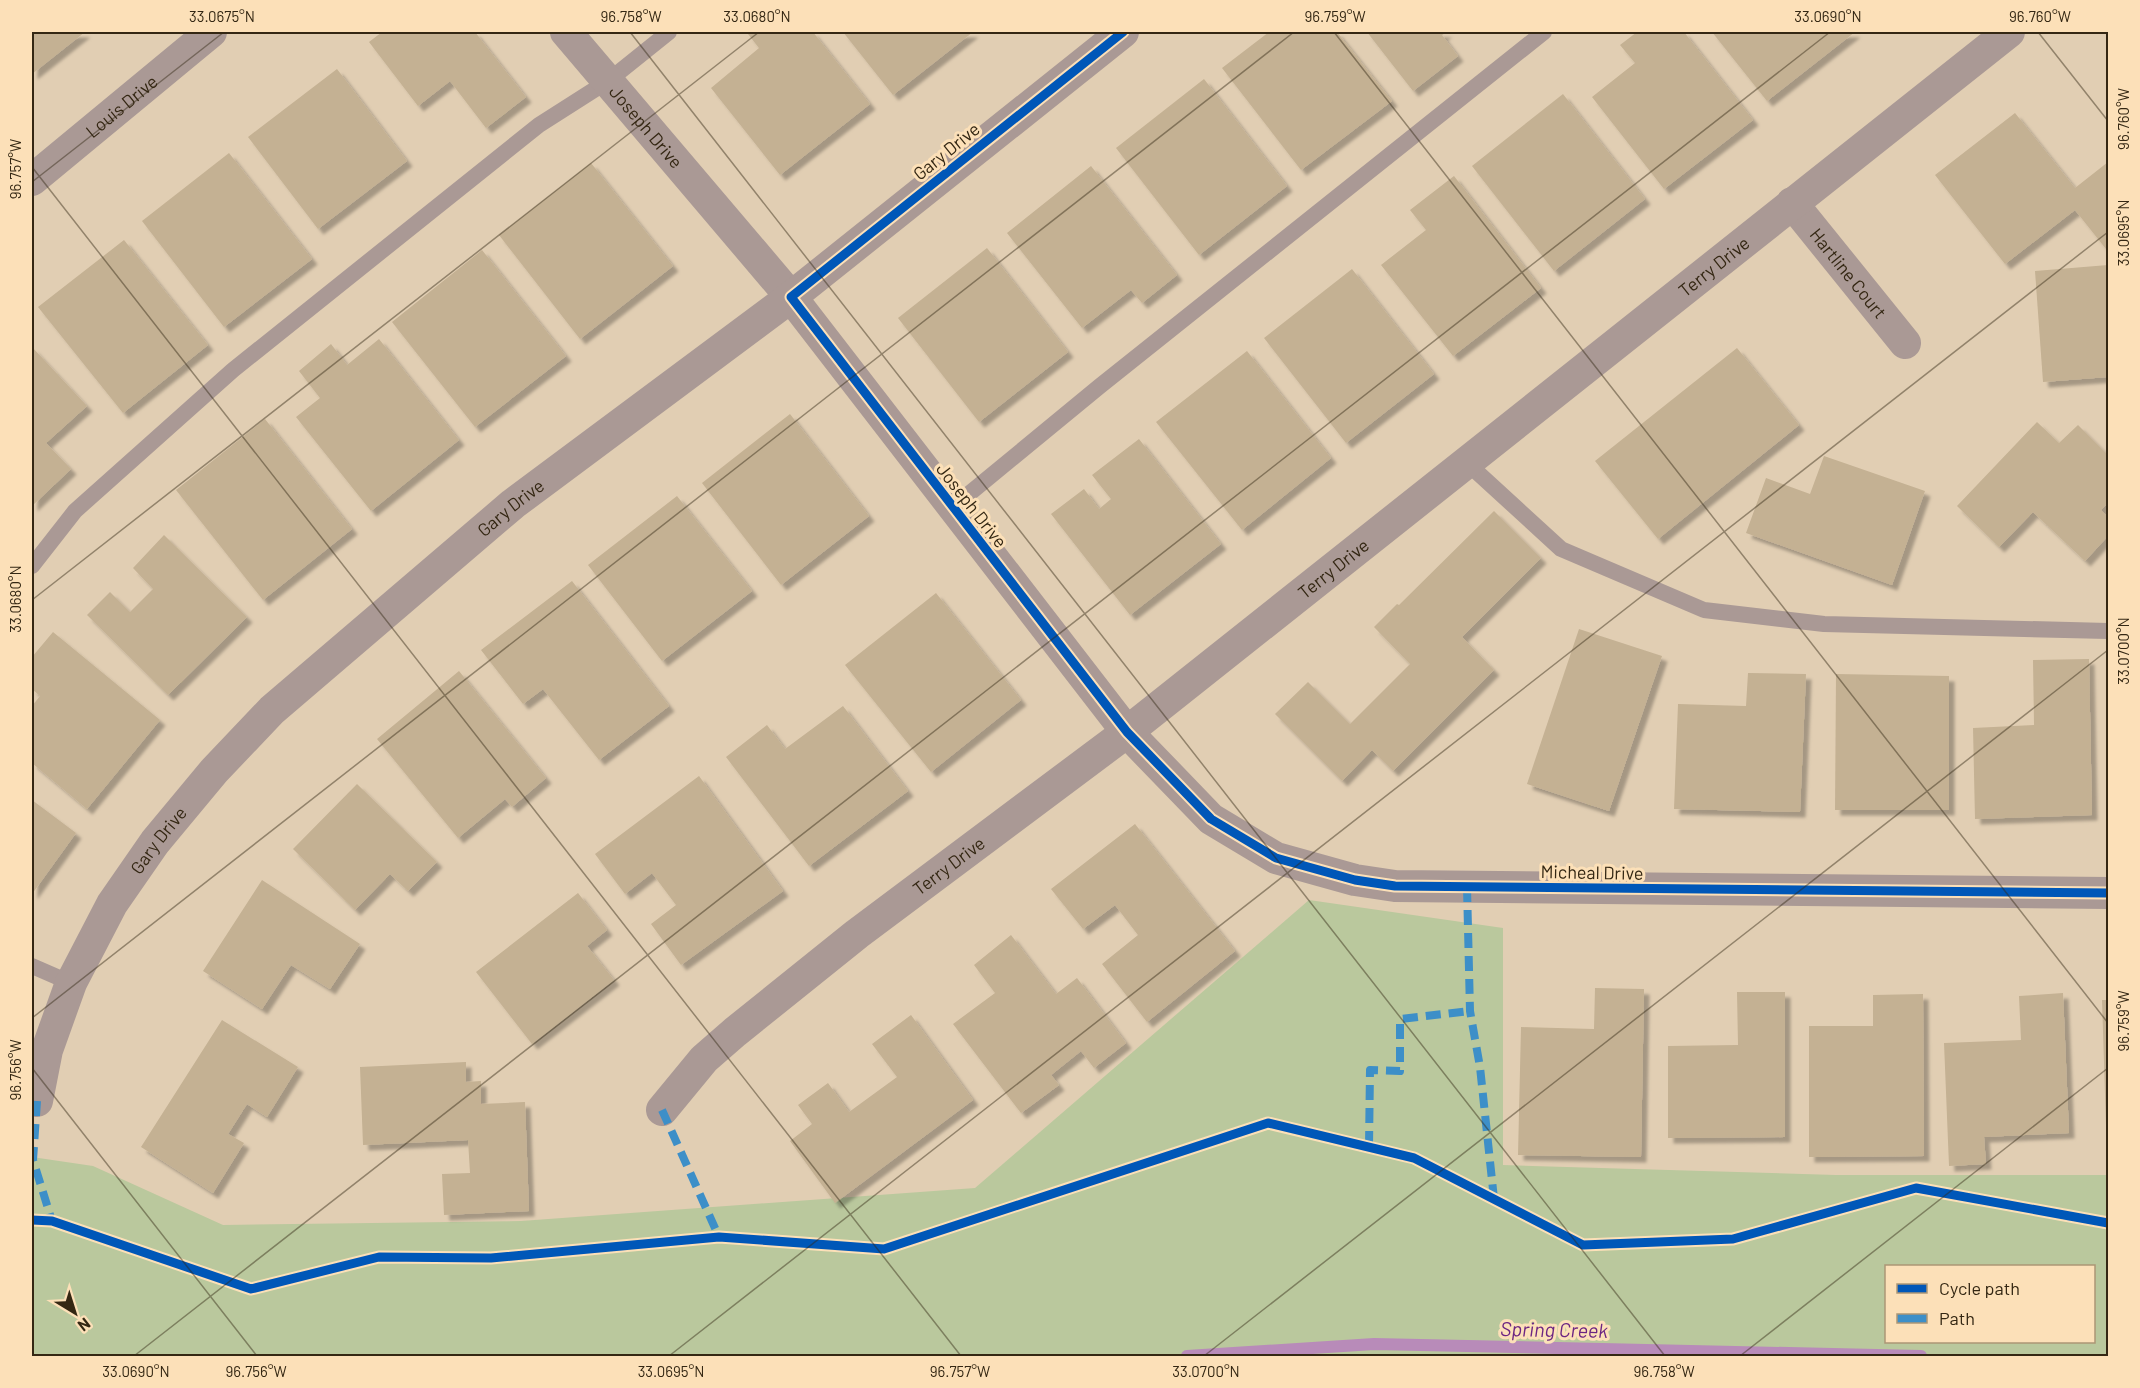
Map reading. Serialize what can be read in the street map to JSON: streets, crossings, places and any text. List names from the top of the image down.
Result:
{
  "streets": {
    "street": [
      "Louis Drive",
      "Joseph Drive",
      "Gary Drive",
      "Terry Drive",
      "Hartline Court",
      "Micheal Drive"
    ]
  },
  "crossings": [
    ["Joseph Drive", "Gary Drive"],
    ["Joseph Drive", "Terry Drive"],
    ["Joseph Drive", "Micheal Drive"],
    ["Terry Drive", "Hartline Court"],
    ["Terry Drive", "Micheal Drive"]
  ],
  "water": ["Spring Creek"],
  "legend": ["Cycle path", "Path"],
  "north": "bottom right",
  "coordinates": [
    "33.0675°N",
    "96.758°W",
    "33.0680°N",
    "96.759°W",
    "33.0690°N",
    "96.760°W",
    "96.757°W",
    "33.0695°N",
    "33.0700°N",
    "96.756°W"
  ]
}
